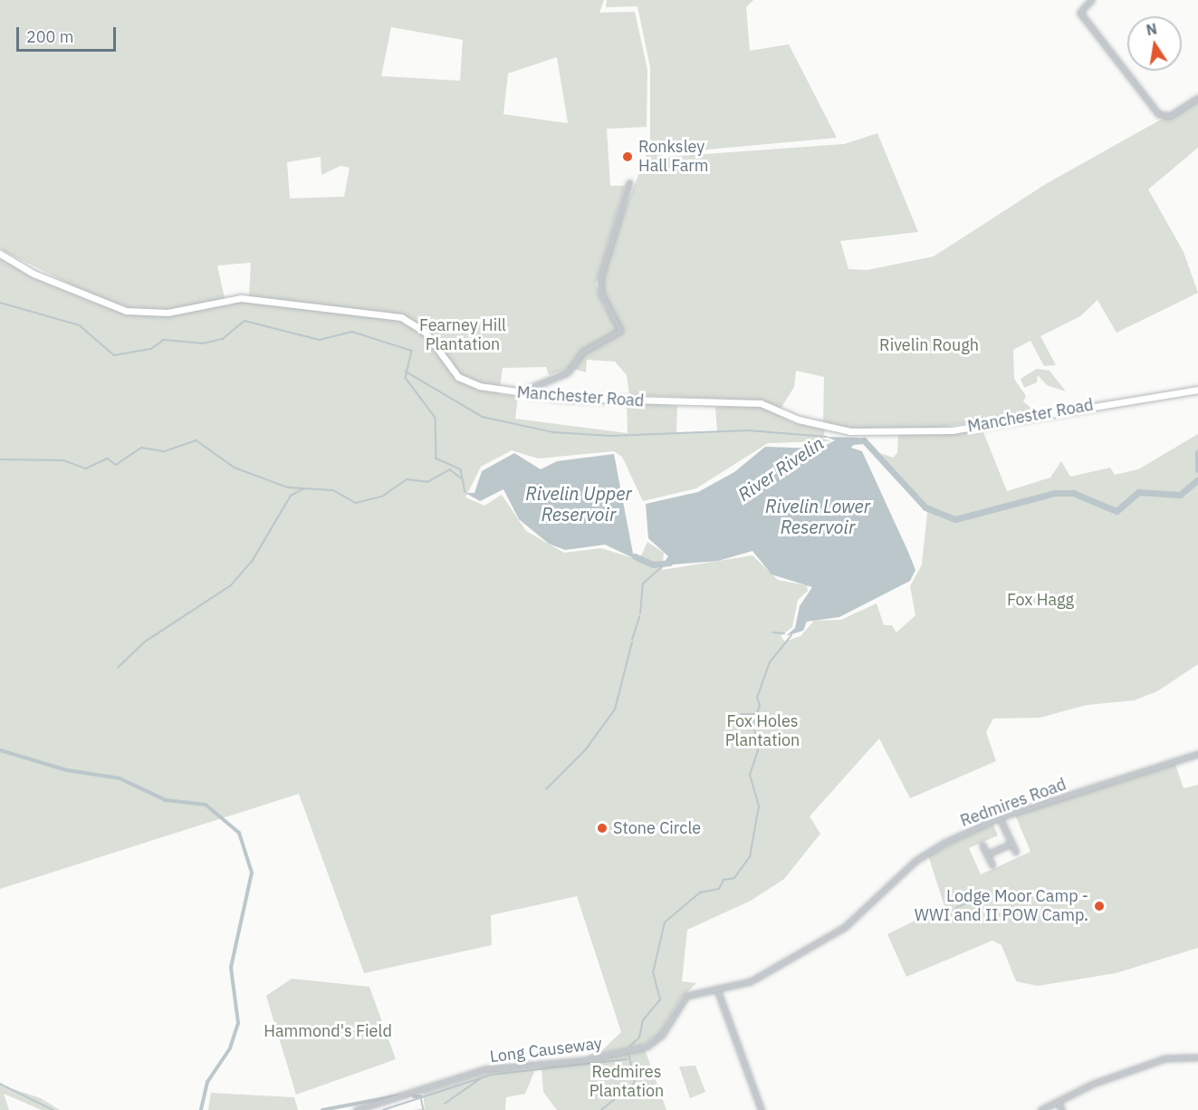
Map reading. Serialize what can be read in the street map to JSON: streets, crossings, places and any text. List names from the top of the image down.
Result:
{
  "streets": {
    "main road": ["Manchester Road"],
    "street": ["Redmires Road", "Long Causeway"]
  },
  "crossings": [
    ["Redmires Road", "Long Causeway"]
  ],
  "water": ["River Rivelin", "Rivelin Upper Reservoir", "Rivelin Lower Reservoir"],
  "parks": [
    "Fearney Hill Plantation",
    "Rivelin Rough",
    "Fox Hagg",
    "Fox Holes Plantation",
    "Hammond's Field",
    "Redmires Plantation"
  ],
  "places": ["Ronksley Hall Farm", "Stone Circle", "Lodge Moor Camp - WWI and II POW Camp."],
  "scale_bar": "200 m",
  "north": "top"
}
